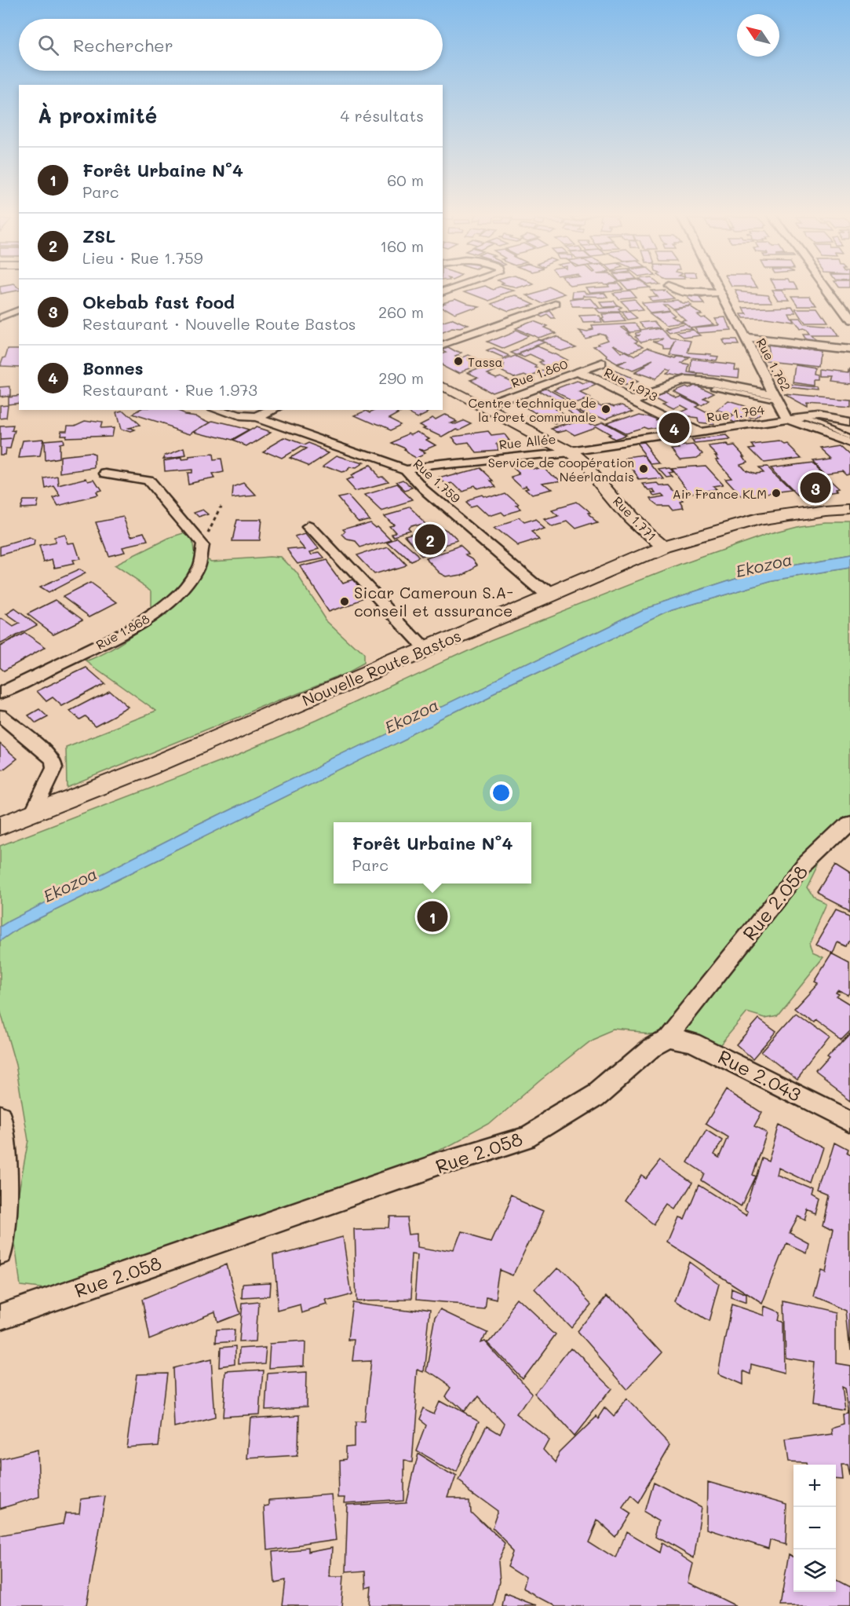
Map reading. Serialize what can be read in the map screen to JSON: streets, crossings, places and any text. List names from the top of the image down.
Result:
{
  "streets": {
    "main road": ["Nouvelle Route Bastos"],
    "street": [
      "Rue 1.762",
      "Rue 1.860",
      "Rue 1.973",
      "Rue 1.764",
      "Rue Allée",
      "Rue 1.759",
      "Rue 1.771",
      "Rue 1.868",
      "Rue 2.058",
      "Rue 2.043"
    ]
  },
  "crossings": [
    ["Rue 1.762", "Rue 1.764"],
    ["Rue 1.860", "Rue 1.973"],
    ["Rue 1.860", "Rue 1.771"],
    ["Rue 1.973", "Rue 1.764"],
    ["Rue 1.764", "Rue Allée"],
    ["Rue 1.764", "Rue 1.771"],
    ["Rue Allée", "Rue 1.759"],
    ["Rue Allée", "Rue 1.771"],
    ["Rue 1.759", "Nouvelle Route Bastos"],
    ["Rue 1.771", "Nouvelle Route Bastos"],
    ["Rue 2.058", "Rue 2.043"]
  ],
  "water": ["Ekozoa"],
  "places": [
    "Tassa",
    "Centre technique de la foret communale",
    "Service de coopération Néerlandais",
    "Air France KLM",
    "Sicar Cameroun S.A- conseil et assurance"
  ],
  "north": "top left",
  "page": {
    "search": "Rechercher",
    "heading": ["À proximité", "4 résultats"],
    "list": [
      {
        "mark": "1",
        "name": "Forêt Urbaine N°4",
        "note": "Parc",
        "value": "60 m"
      },
      {
        "mark": "2",
        "name": "ZSL",
        "note": "Lieu · Rue 1.759",
        "value": "160 m"
      },
      {
        "mark": "3",
        "name": "Okebab fast food",
        "note": "Restaurant · Nouvelle Route Bastos",
        "value": "260 m"
      },
      {
        "mark": "4",
        "name": "Bonnes",
        "note": "Restaurant · Rue 1.973",
        "value": "290 m"
      }
    ],
    "pins": [
      "4",
      "3",
      "2",
      "1"
    ],
    "popup": ["Forêt Urbaine N°4", "Parc"],
    "map_buttons": ["+", "−"]
  }
}
